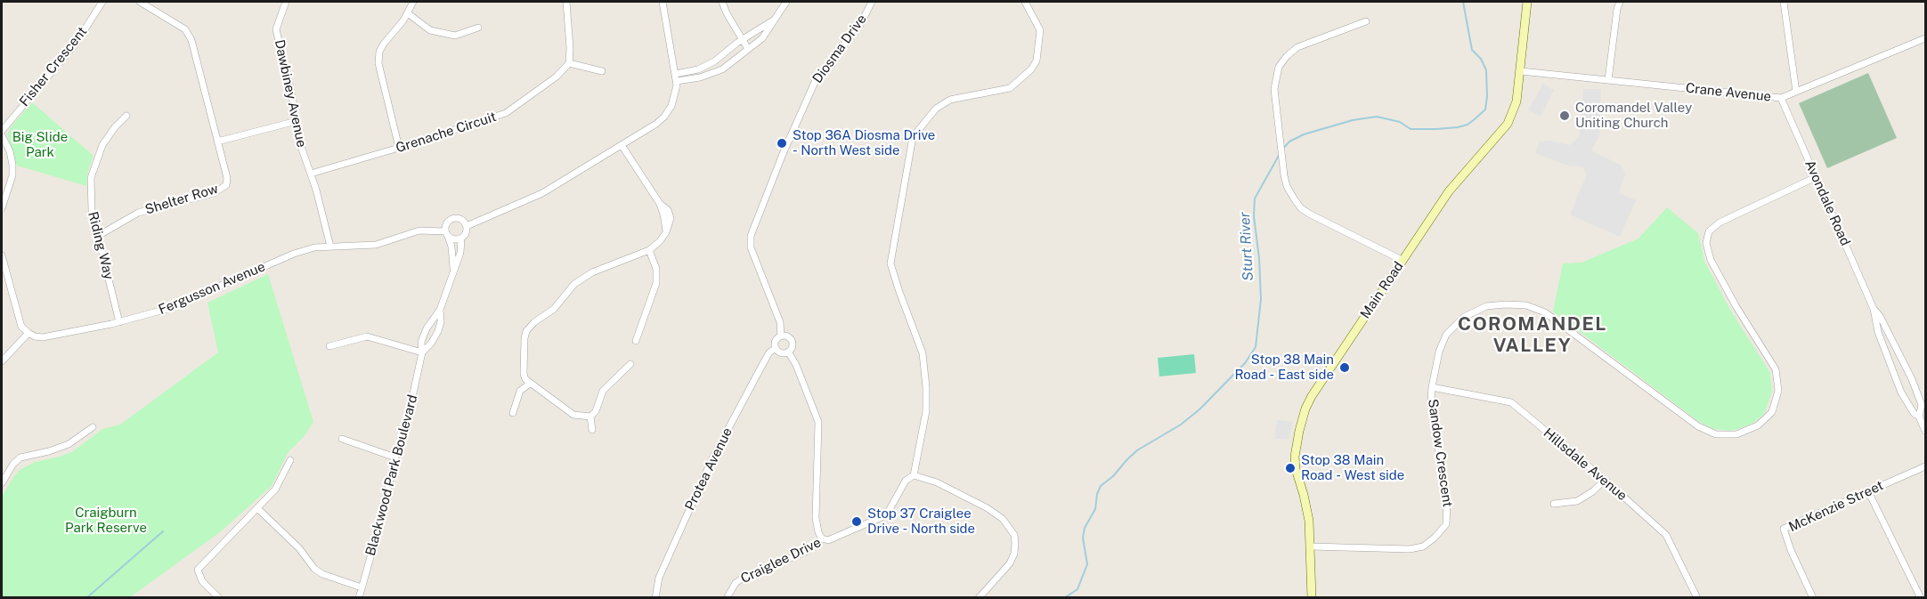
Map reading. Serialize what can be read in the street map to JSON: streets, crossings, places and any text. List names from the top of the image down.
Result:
{
  "streets": {
    "main road": ["Main Road"],
    "street": [
      "Diosma Drive",
      "Fisher Crescent",
      "Crane Avenue",
      "Dawbiney Avenue",
      "Grenache Circuit",
      "Shelter Row",
      "Avondale Road",
      "Riding Way",
      "Fergusson Avenue",
      "Sandow Crescent",
      "Hillsdale Avenue",
      "Protea Avenue",
      "Blackwood Park Boulevard",
      "McKenzie Street",
      "Craiglee Drive"
    ]
  },
  "crossings": [
    ["Diosma Drive", "Protea Avenue"],
    ["Crane Avenue", "Avondale Road"],
    ["Crane Avenue", "Main Road"],
    ["Dawbiney Avenue", "Grenache Circuit"],
    ["Dawbiney Avenue", "Fergusson Avenue"],
    ["Shelter Row", "Riding Way"],
    ["Avondale Road", "Sandow Crescent"],
    ["Riding Way", "Fergusson Avenue"],
    ["Fergusson Avenue", "Blackwood Park Boulevard"],
    ["Main Road", "Sandow Crescent"],
    ["Sandow Crescent", "Hillsdale Avenue"]
  ],
  "districts": ["COROMANDEL VALLEY"],
  "water": ["Sturt River"],
  "parks": ["Big Slide Park", "Craigburn Park Reserve"],
  "places": [
    "Coromandel Valley Uniting Church",
    "Stop 36A Diosma Drive - North West side",
    "Stop 38 Main Road - East side",
    "Stop 38 Main Road - West side",
    "Stop 37 Craiglee Drive - North side"
  ]
}
